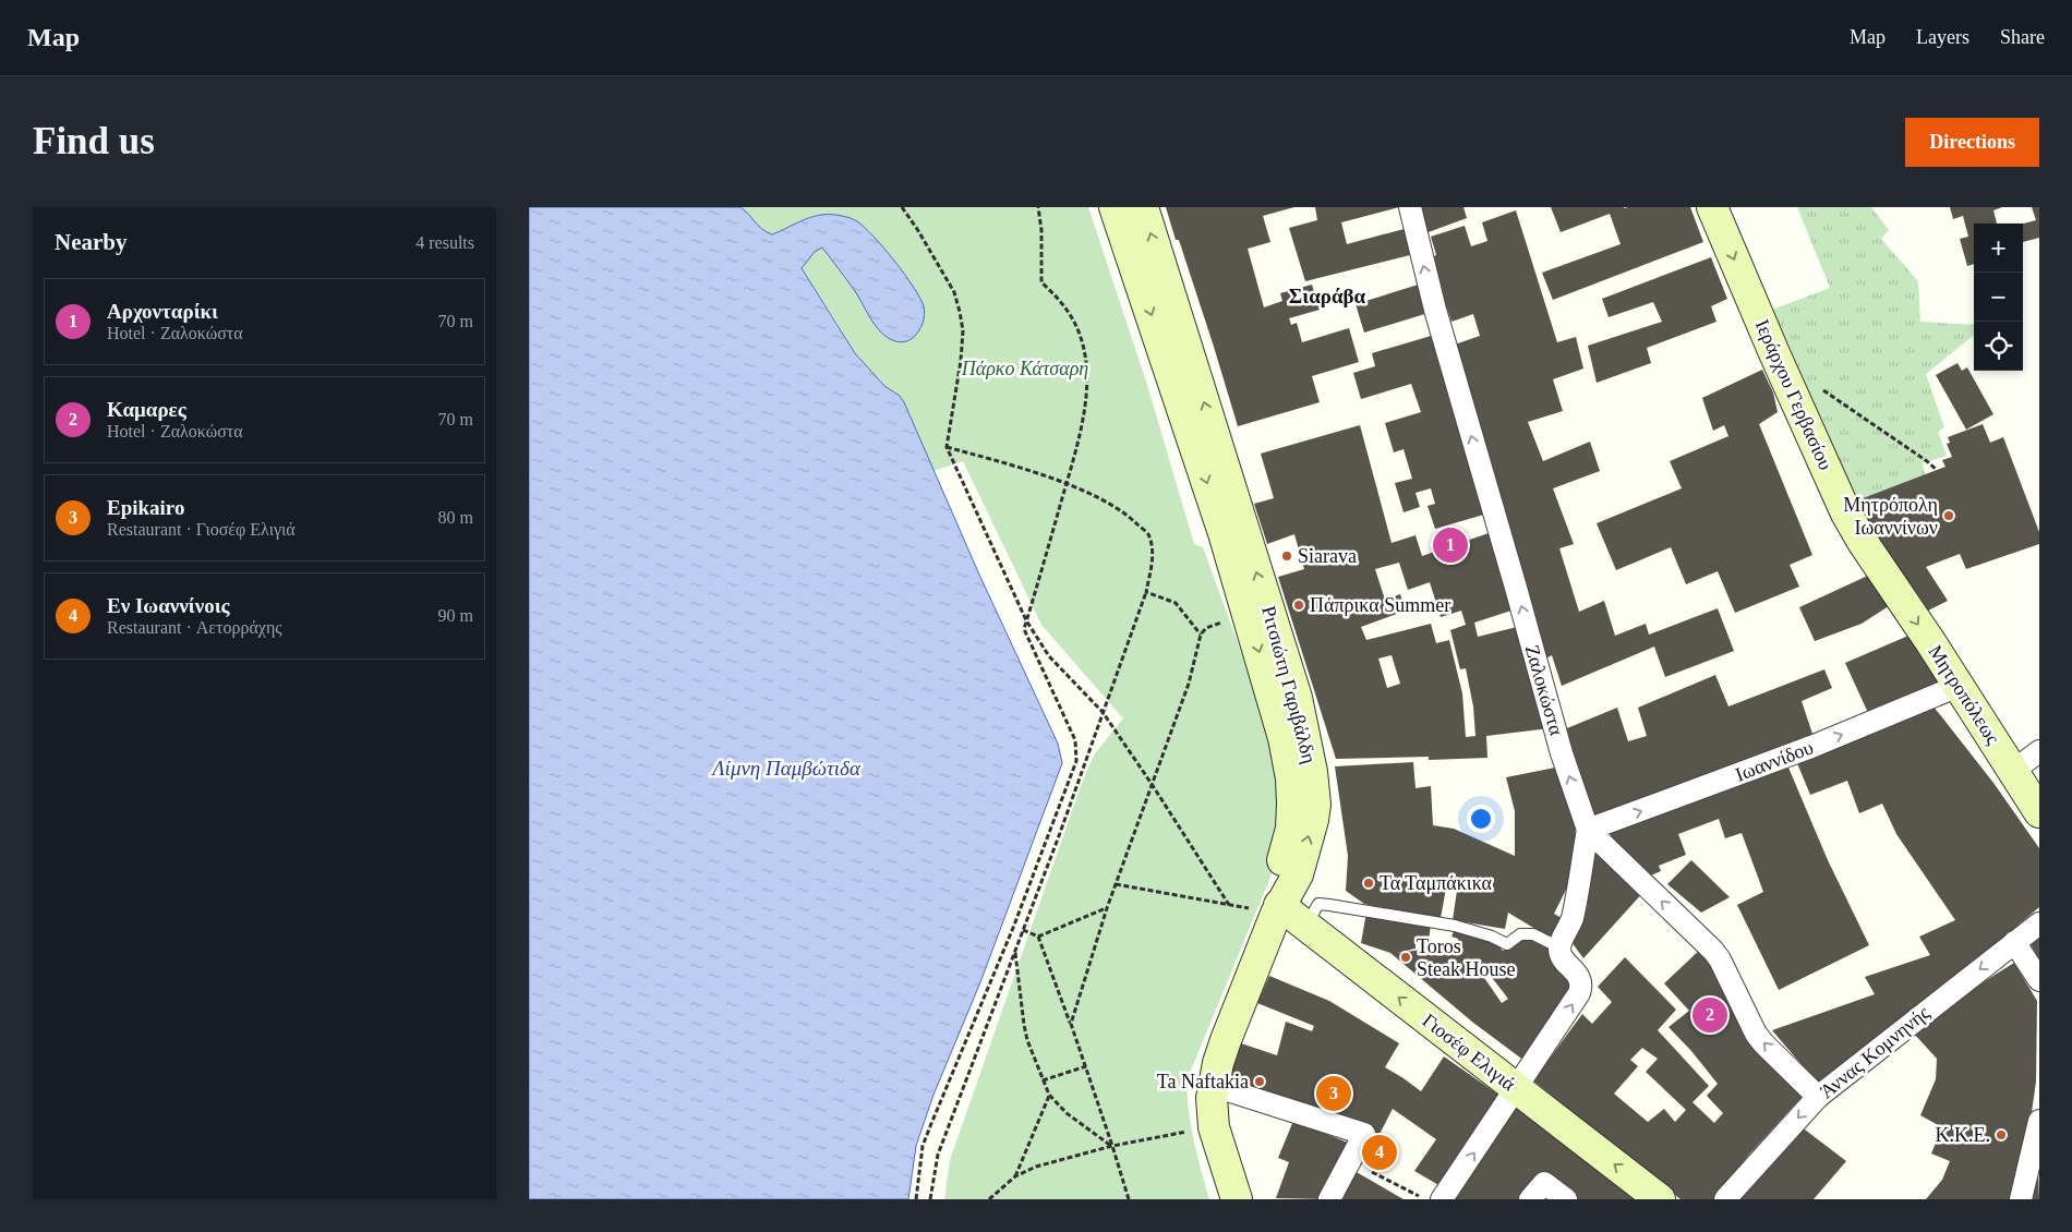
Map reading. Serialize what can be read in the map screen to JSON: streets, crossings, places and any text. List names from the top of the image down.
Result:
{
  "streets": {
    "main road": [
      "Ιεράρχου Γερβασίου",
      "Ριτσιώτη Γαριβάλδη",
      "Μητροπόλεως",
      "Γιοσέφ Ελιγιά"
    ],
    "street": ["Ζαλοκώστα", "Ιωαννίδου", "Άννας Κομνηνής"]
  },
  "crossings": [
    ["Ιεράρχου Γερβασίου", "Μητροπόλεως"],
    ["Ριτσιώτη Γαριβάλδη", "Γιοσέφ Ελιγιά"],
    ["Ζαλοκώστα", "Ιωαννίδου"],
    ["Ζαλοκώστα", "Άννας Κομνηνής"],
    ["Μητροπόλεως", "Ιωαννίδου"]
  ],
  "one_way": [
    "Ιεράρχου Γερβασίου",
    "Ζαλοκώστα",
    "Μητροπόλεως",
    "Ιωαννίδου",
    "Γιοσέφ Ελιγιά",
    "Άννας Κομνηνής"
  ],
  "districts": ["Σιαράβα"],
  "water": ["Λίμνη Παμβώτιδα"],
  "parks": ["Πάρκο Κάτσαρη"],
  "places": [
    "Μητρόπολη Ιωαννίνων",
    "Siarava",
    "Πάπρικα Summer",
    "Τα Ταμπάκικα",
    "Toros Steak House",
    "Ta Naftakia",
    "Κ.Κ.Ε."
  ],
  "page": {
    "header": "Map",
    "nav": ["Map", "Layers", "Share"],
    "buttons": "Directions",
    "title": "Find us",
    "heading": ["Nearby", "4 results"],
    "map_buttons": ["+", "−"],
    "list": [
      {
        "mark": "1",
        "name": "Αρχονταρίκι",
        "note": "Hotel · Ζαλοκώστα",
        "value": "70 m"
      },
      {
        "mark": "2",
        "name": "Καμαρες",
        "note": "Hotel · Ζαλοκώστα",
        "value": "70 m"
      },
      {
        "mark": "3",
        "name": "Epikairo",
        "note": "Restaurant · Γιοσέφ Ελιγιά",
        "value": "80 m"
      },
      {
        "mark": "4",
        "name": "Εν Ιωαννίνοις",
        "note": "Restaurant · Αετορράχης",
        "value": "90 m"
      }
    ],
    "pins": [
      "1",
      "2",
      "3",
      "4"
    ]
  }
}
